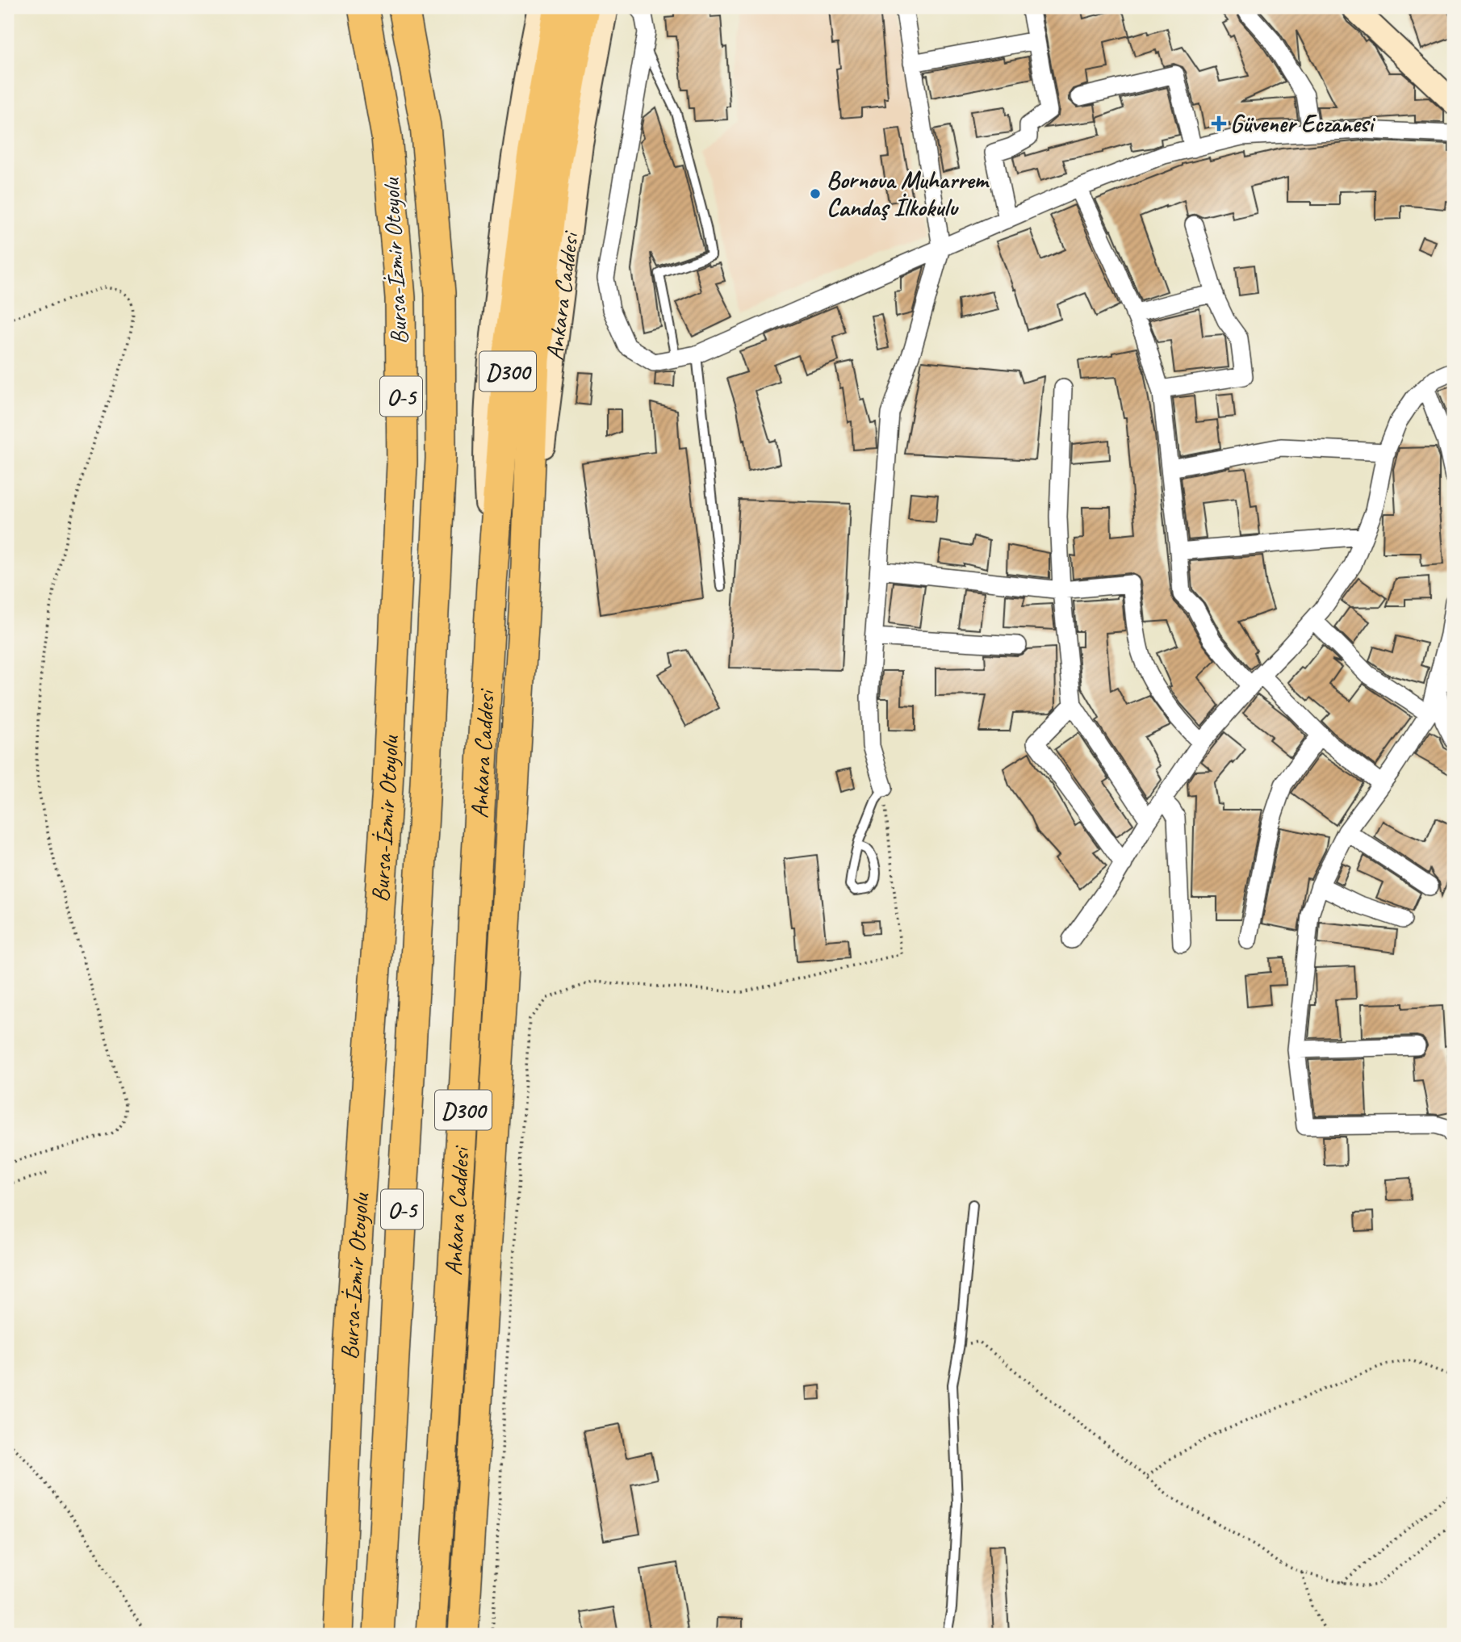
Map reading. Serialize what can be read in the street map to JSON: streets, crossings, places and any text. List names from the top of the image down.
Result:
{
  "streets": {
    "highway": [
      "Bursa-İzmir Otoyolu",
      "Ankara Caddesi",
      "D300",
      "O-5"
    ]
  },
  "places": {
    "health": ["Güvener Eczanesi"],
    "other": ["Bornova Muharrem Candaş İlkokulu"]
  }
}
